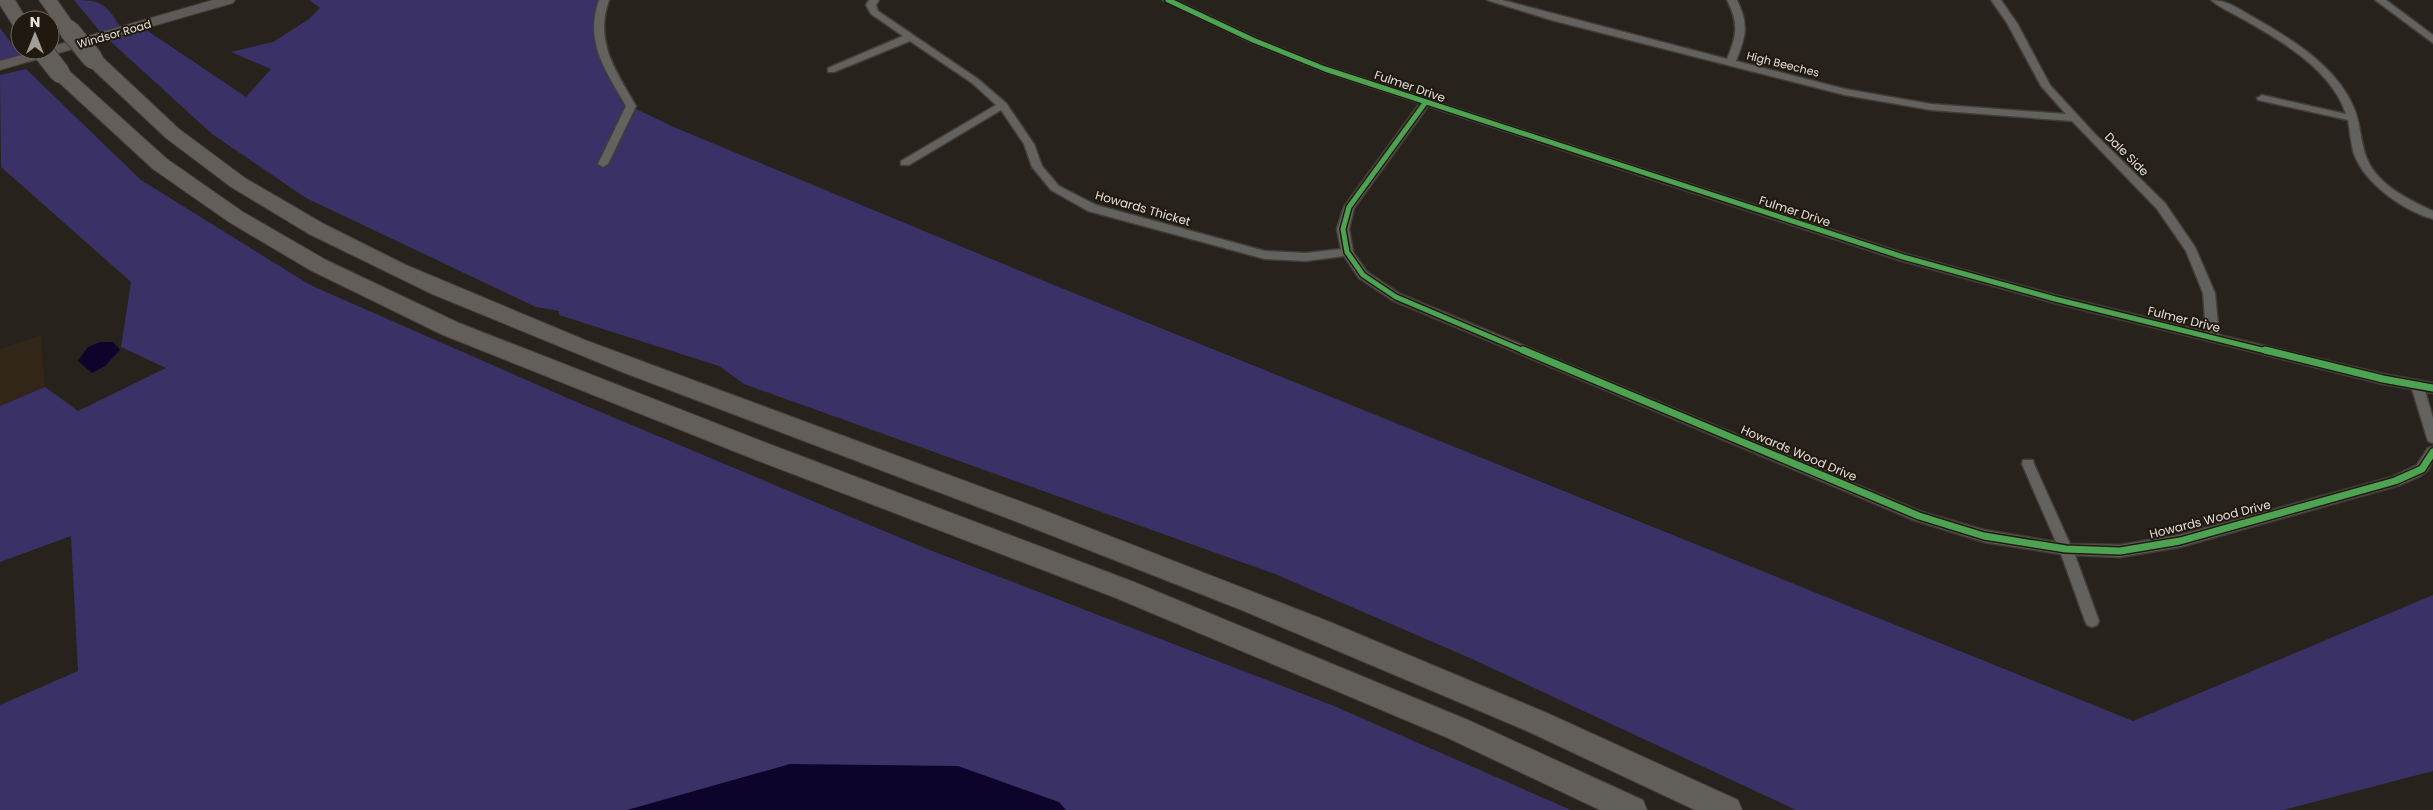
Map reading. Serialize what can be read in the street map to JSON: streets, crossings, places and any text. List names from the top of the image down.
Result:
{
  "streets": {
    "main road": ["Windsor Road"],
    "street": [
      "High Beeches",
      "Fulmer Drive",
      "Dale Side",
      "Howards Thicket",
      "Howards Wood Drive"
    ]
  },
  "crossings": [
    ["High Beeches", "Dale Side"],
    ["Fulmer Drive", "Dale Side"],
    ["Fulmer Drive", "Howards Wood Drive"],
    ["Howards Thicket", "Howards Wood Drive"]
  ],
  "north": "top"
}
